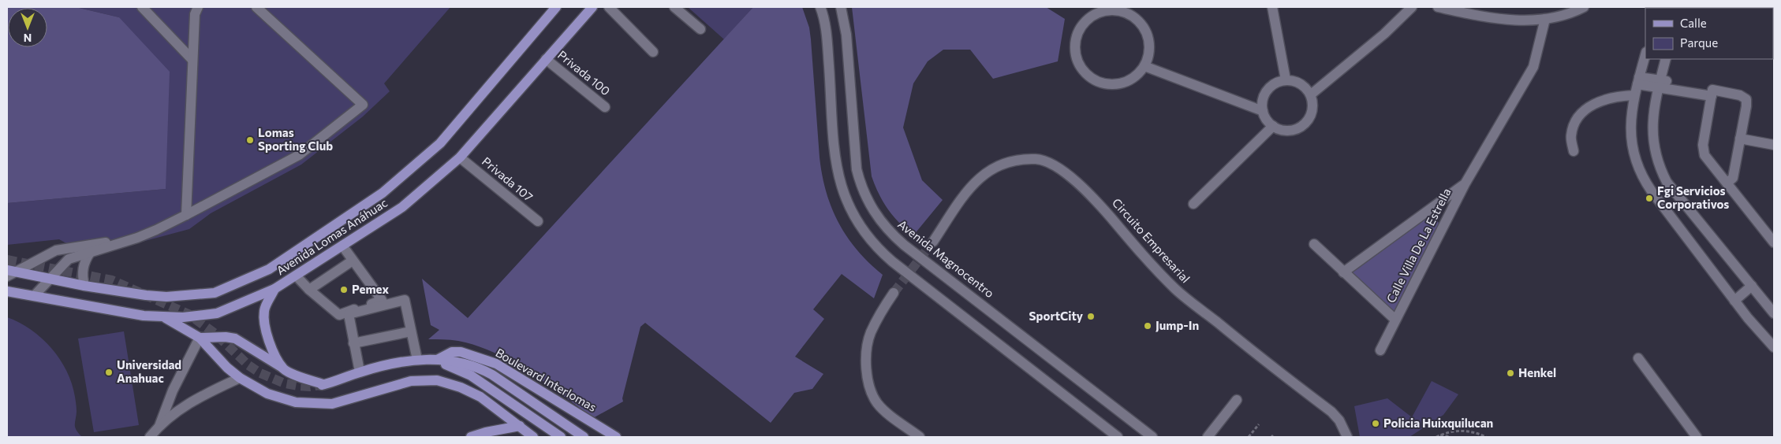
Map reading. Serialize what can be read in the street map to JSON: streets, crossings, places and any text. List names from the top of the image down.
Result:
{
  "streets": {
    "main road": ["Avenida Lomas Anáhuac", "Boulevard Interlomas"],
    "street": [
      "Privada 100",
      "Privada 107",
      "Circuito Empresarial",
      "Calle Villa De La Estrella",
      "Avenida Magnocentro"
    ]
  },
  "crossings": [
    ["Privada 100", "Avenida Lomas Anáhuac"],
    ["Privada 107", "Avenida Lomas Anáhuac"]
  ],
  "places": [
    "Lomas Sporting Club",
    "Fgi Servicios Corporativos",
    "Pemex",
    "SportCity",
    "Jump-In",
    "Universidad Anahuac",
    "Henkel",
    "Policia Huixquilucan"
  ],
  "legend": ["Calle", "Parque"],
  "north": "bottom"
}
